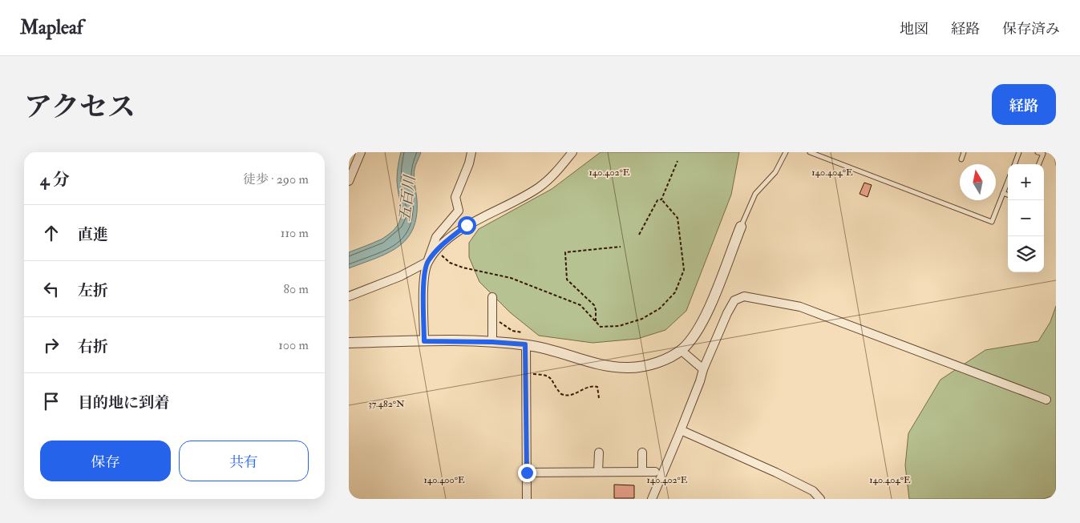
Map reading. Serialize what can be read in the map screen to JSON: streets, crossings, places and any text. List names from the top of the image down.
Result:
{
  "water": ["五百川"],
  "north": "top",
  "page": {
    "header": "Mapleaf",
    "nav": ["地図", "経路", "保存済み"],
    "title": "アクセス",
    "buttons": [
      "経路",
      ["保存", "共有"]
    ],
    "heading": ["4 分", "徒歩 · 290 m"],
    "map_buttons": ["+", "−"],
    "list": [
      ["直進", "110 m"],
      ["左折", "80 m"],
      ["右折", "100 m"],
      "目的地に到着"
    ]
  },
  "coordinates": [
    "140.402°E",
    "140.404°E",
    "37.482°N",
    "140.400°E"
  ]
}
